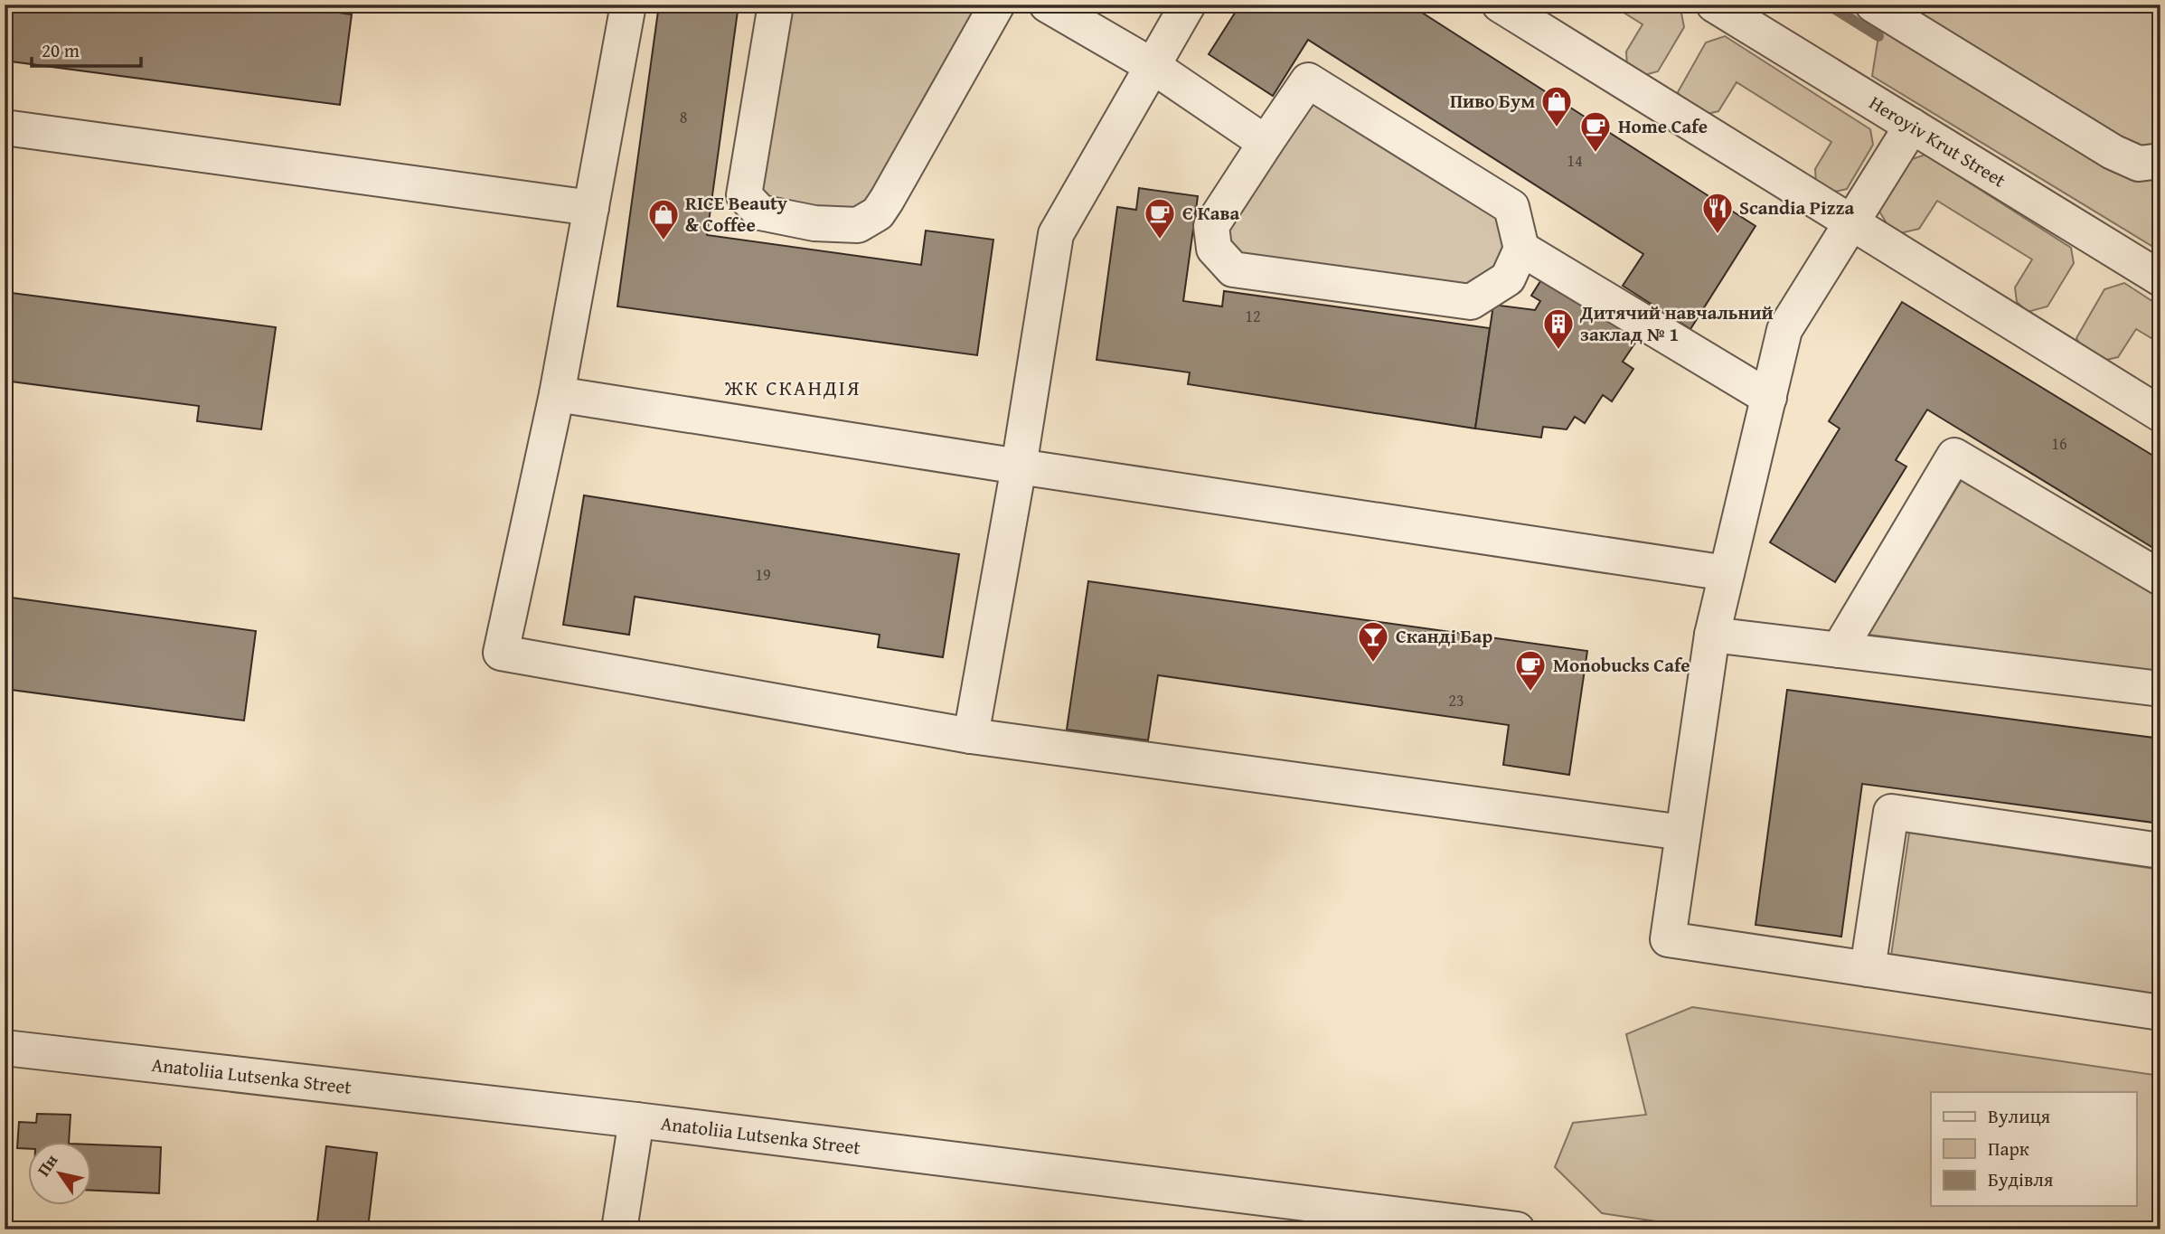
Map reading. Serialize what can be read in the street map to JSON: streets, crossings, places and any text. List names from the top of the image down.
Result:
{
  "streets": {
    "street": ["Heroyiv Krut Street", "Anatoliia Lutsenka Street"]
  },
  "districts": ["ЖК СКАНДІЯ"],
  "places": {
    "shop": ["Пиво Бум", "RICE Beauty & Coffee"],
    "cafe": ["Home Cafe", "Є Кава", "Monobucks Cafe"],
    "restaurant": ["Scandia Pizza"],
    "building": ["Дитячий навчальний заклад № 1"],
    "bar": ["Сканді Бар"]
  },
  "house_numbers": [
    "8",
    "14",
    "12",
    "16",
    "19",
    "23"
  ],
  "legend": ["Вулиця", "Парк", "Будівля"],
  "scale_bar": "20 m",
  "north": "top left"
}
